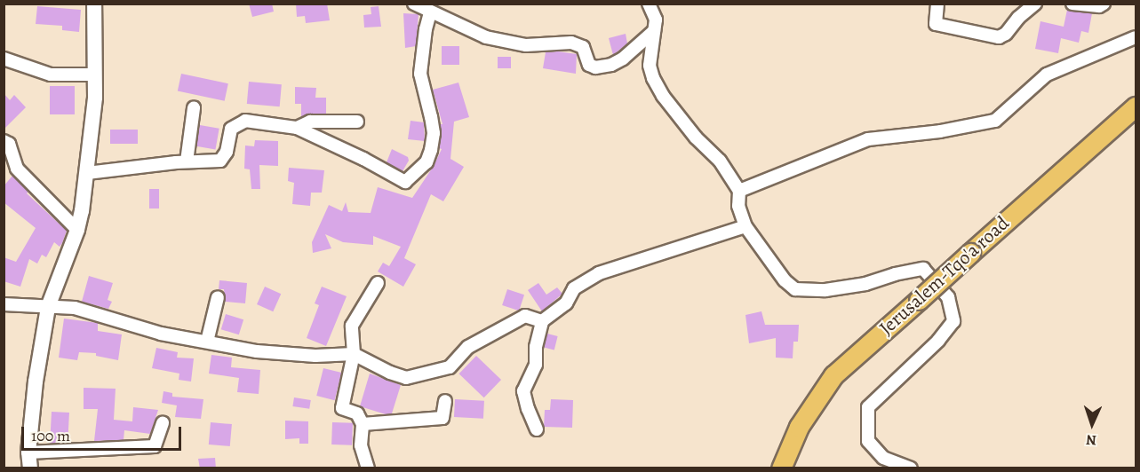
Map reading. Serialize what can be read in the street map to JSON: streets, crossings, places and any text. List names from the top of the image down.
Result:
{
  "streets": {
    "main road": ["Jerusalem-Tqo'a road"]
  },
  "scale_bar": "100 m",
  "north": "bottom"
}
